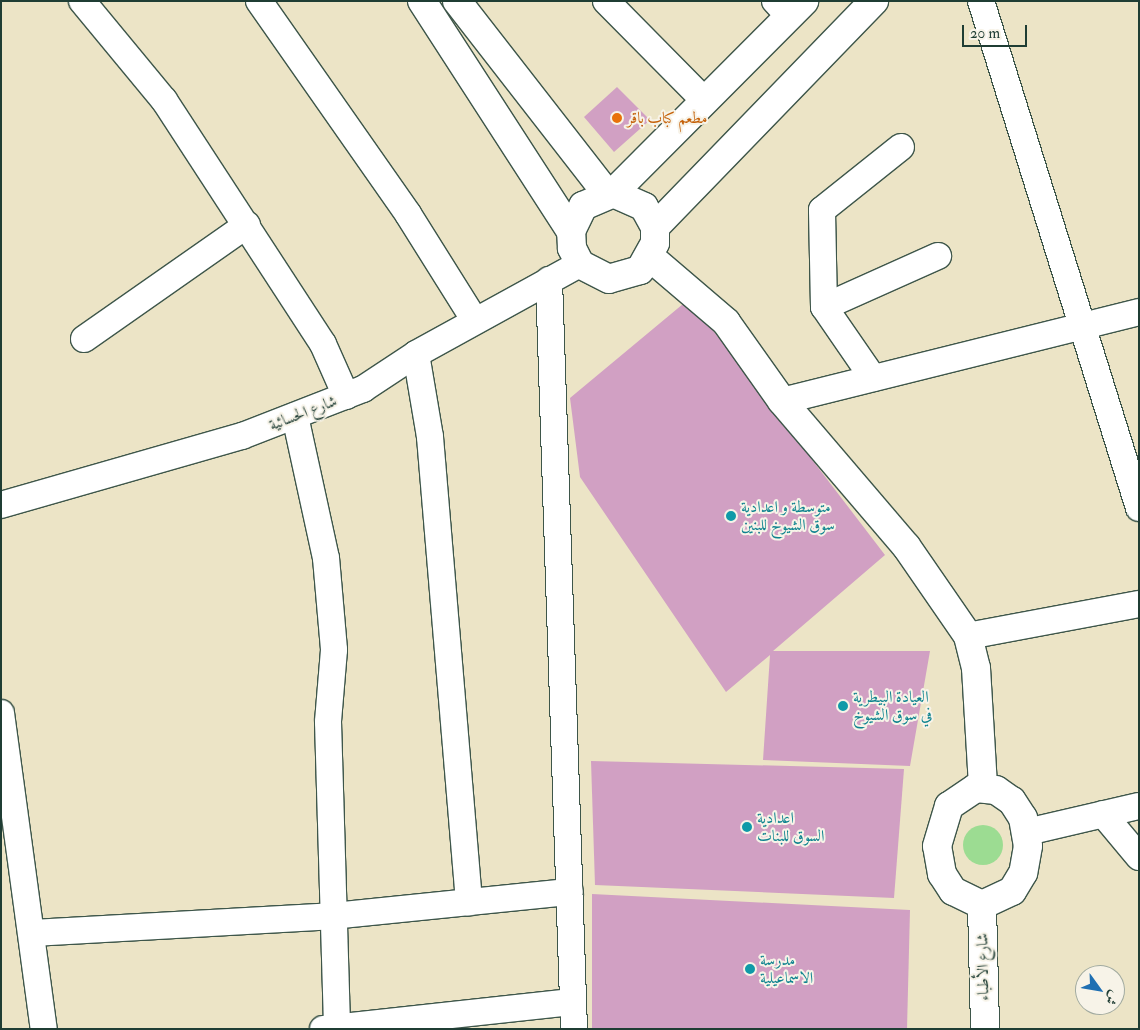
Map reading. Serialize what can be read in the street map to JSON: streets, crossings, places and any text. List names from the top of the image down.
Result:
{
  "streets": {
    "street": ["شارع الحسائية", "شارع الأطباء"]
  },
  "places": [
    "مطعم كباب باقر",
    "متوسطة و اعدادية سوق الشيوخ للبنين",
    "العيادة البيطرية في سوق الشيوخ",
    "اعدادية السوق للبنات",
    "مدرسة الاسماعيلية"
  ],
  "scale_bar": "20 m",
  "north": "bottom right"
}
